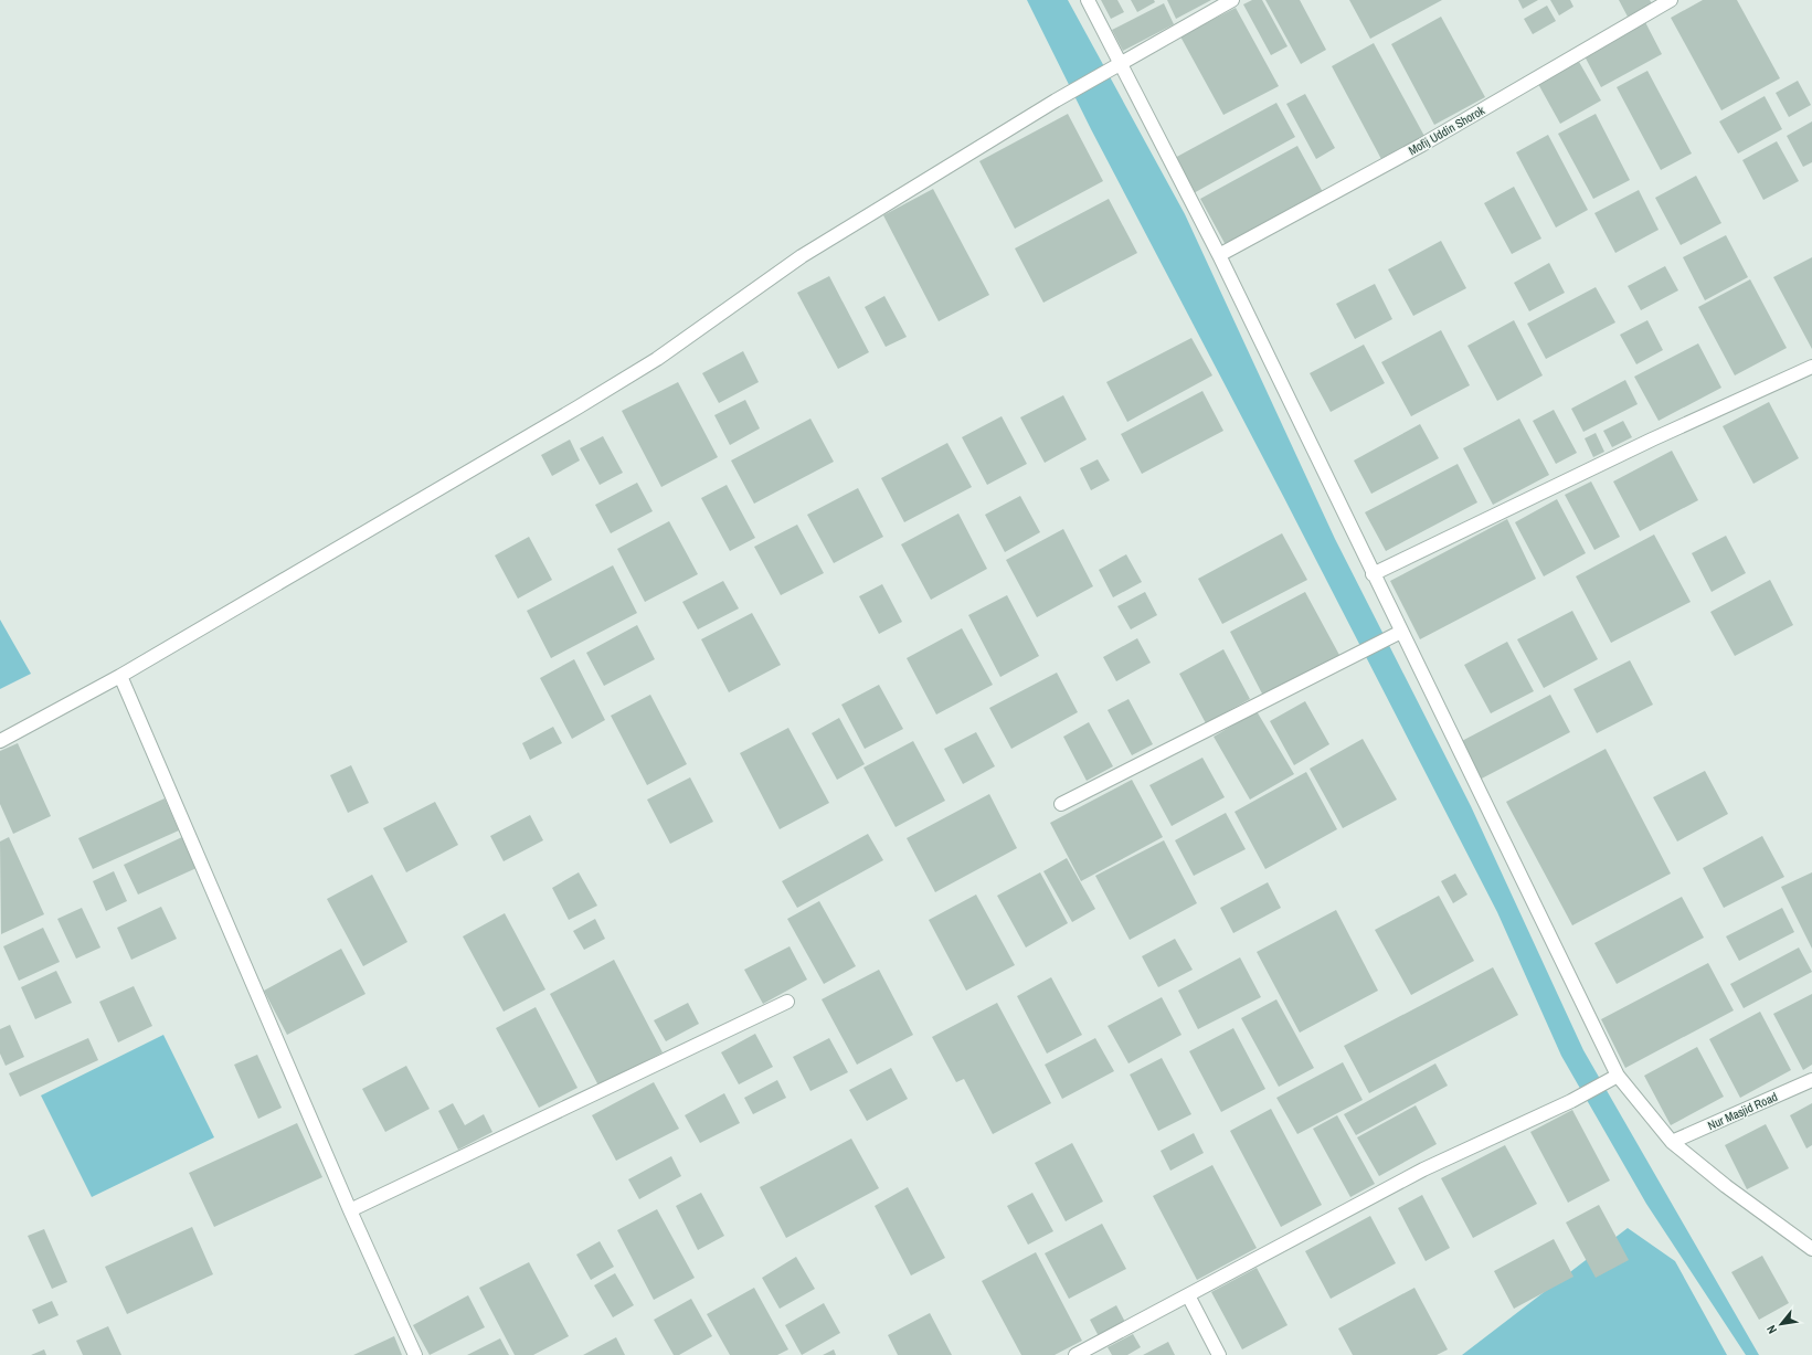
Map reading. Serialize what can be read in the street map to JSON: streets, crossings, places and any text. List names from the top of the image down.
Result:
{
  "streets": {
    "street": ["Mofij Uddin Shorok", "Nur Masjid Road"]
  },
  "north": "bottom left"
}
